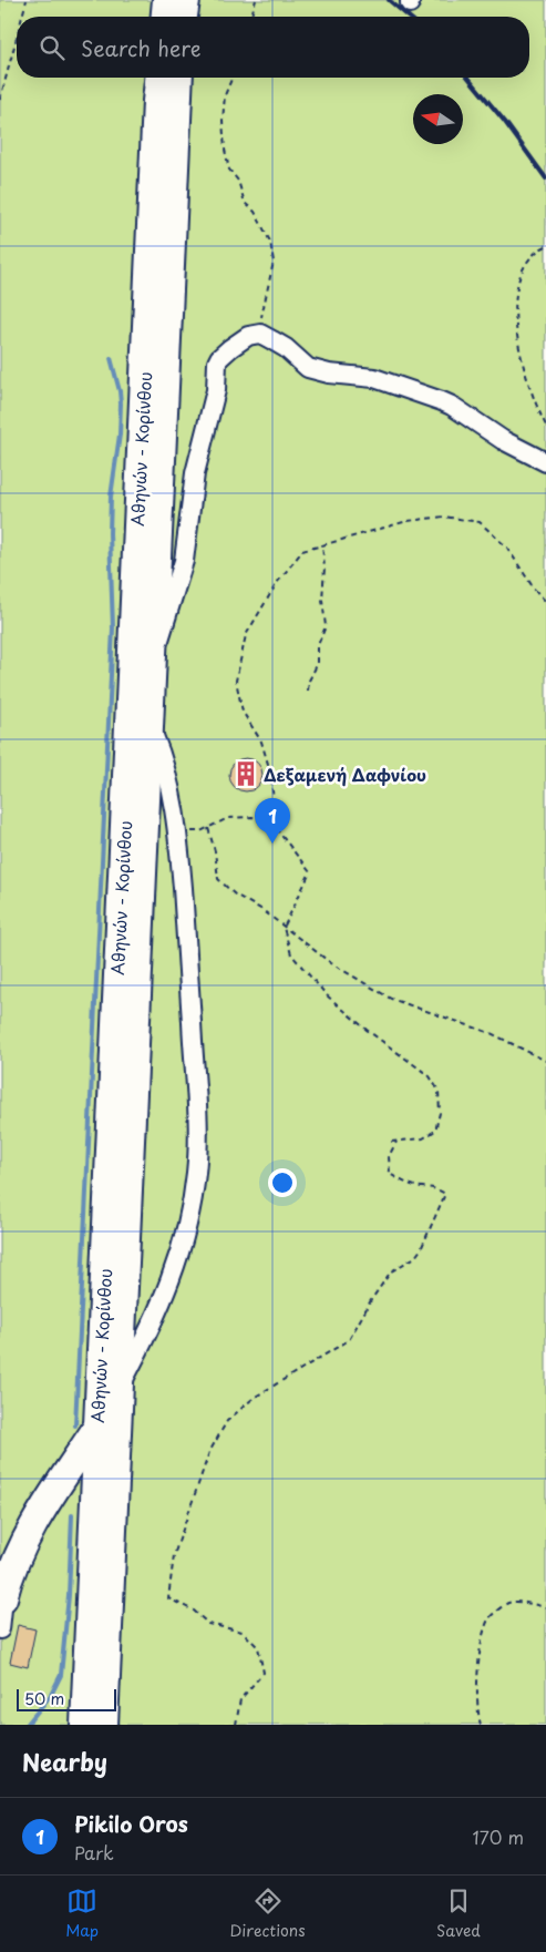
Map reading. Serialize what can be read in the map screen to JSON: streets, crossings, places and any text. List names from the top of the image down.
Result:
{
  "streets": {
    "highway": ["Αθηνών - Κορίνθου"]
  },
  "places": {
    "building": ["Δεξαμενή Δαφνίου"]
  },
  "scale_bar": "50 m",
  "north": "left",
  "page": {
    "search": "Search here",
    "pins": "1",
    "scale": "50 m",
    "heading": "Nearby",
    "list": [
      {
        "mark": "1",
        "name": "Pikilo Oros",
        "note": "Park",
        "value": "170 m"
      }
    ],
    "nav": ["Map", "Directions", "Saved"]
  }
}
